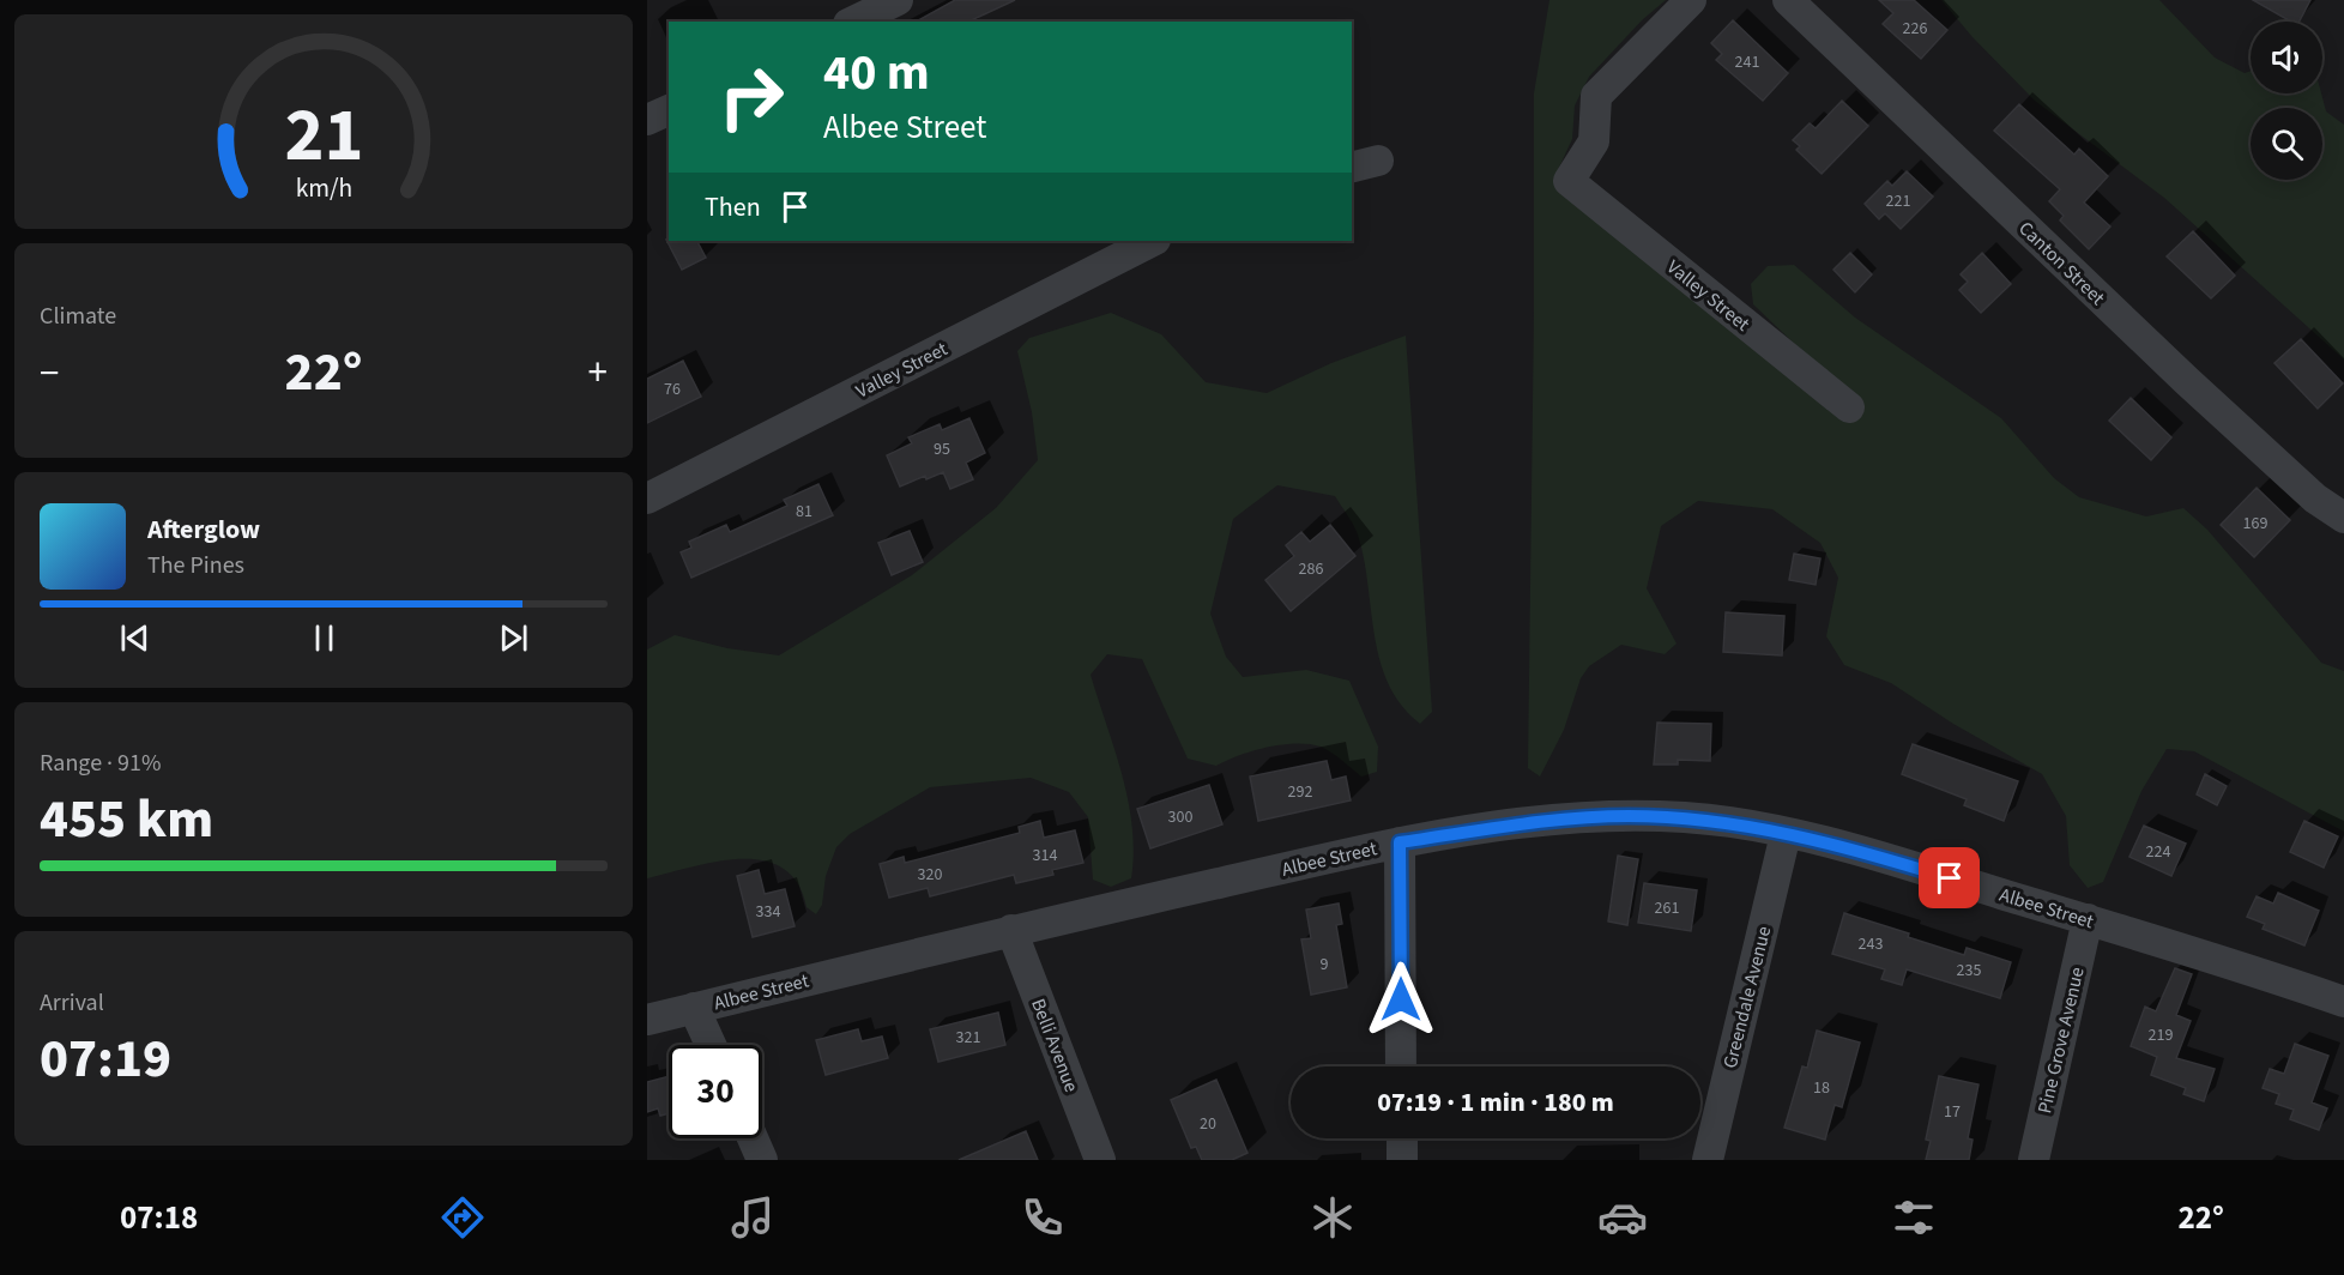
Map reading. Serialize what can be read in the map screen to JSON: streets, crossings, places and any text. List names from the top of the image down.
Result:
{
  "streets": {
    "street": [
      "Canton Street",
      "Valley Street",
      "Albee Street",
      "Greendale Avenue",
      "Pine Grove Avenue",
      "Belli Avenue"
    ]
  },
  "crossings": [
    ["Albee Street", "Greendale Avenue"],
    ["Albee Street", "Pine Grove Avenue"],
    ["Albee Street", "Belli Avenue"]
  ],
  "house_numbers": [
    "226",
    "241",
    "221",
    "76",
    "95",
    "81",
    "169",
    "286",
    "292",
    "300",
    "224",
    "314",
    "320",
    "261",
    "334",
    "243",
    "9",
    "235",
    "219",
    "321",
    "18",
    "17",
    "20"
  ],
  "page": {
    "turn": ["40 m", "Albee Street"],
    "then": "Then",
    "tile": [
      "Climate",
      ["Range · 91%", "455 km"],
      ["Arrival", "07:19"]
    ],
    "heat": ["−", "22°", "+"],
    "song": ["Afterglow", "The Pines"],
    "limit": "30",
    "trip": "07:19 · 1 min · 180 m",
    "tabs": ["07:18", "22°"],
    "gauge": ["21", "km/h"]
  }
}
